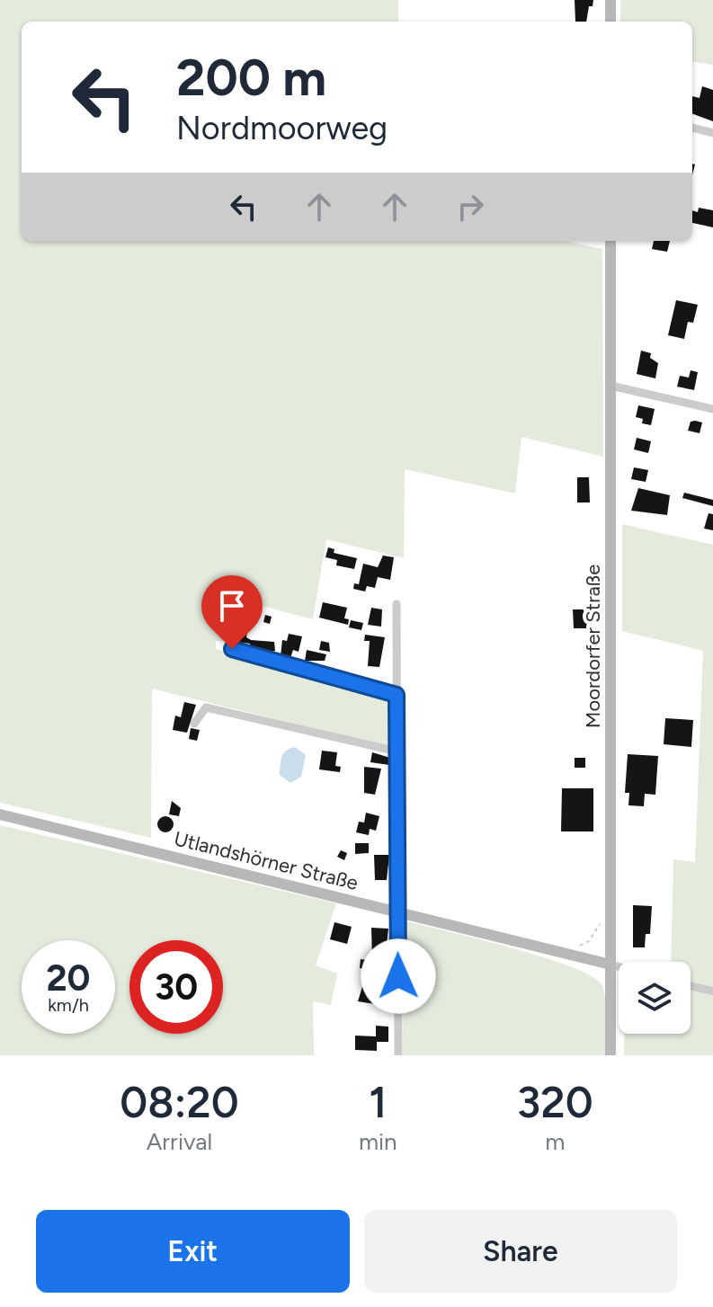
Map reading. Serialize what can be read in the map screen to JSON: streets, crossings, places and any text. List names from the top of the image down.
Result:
{
  "streets": {
    "street": ["Moordorfer Straße", "Utlandshörner Straße"]
  },
  "crossings": [
    ["Moordorfer Straße", "Utlandshörner Straße"]
  ],
  "page": {
    "turn": ["200 m", "Nordmoorweg"],
    "speed": "20 km/h",
    "limit": "30",
    "eta": [
      "08:20",
      "Arrival",
      "1",
      "min",
      "320",
      "m"
    ],
    "buttons": ["Exit", "Share"]
  }
}
